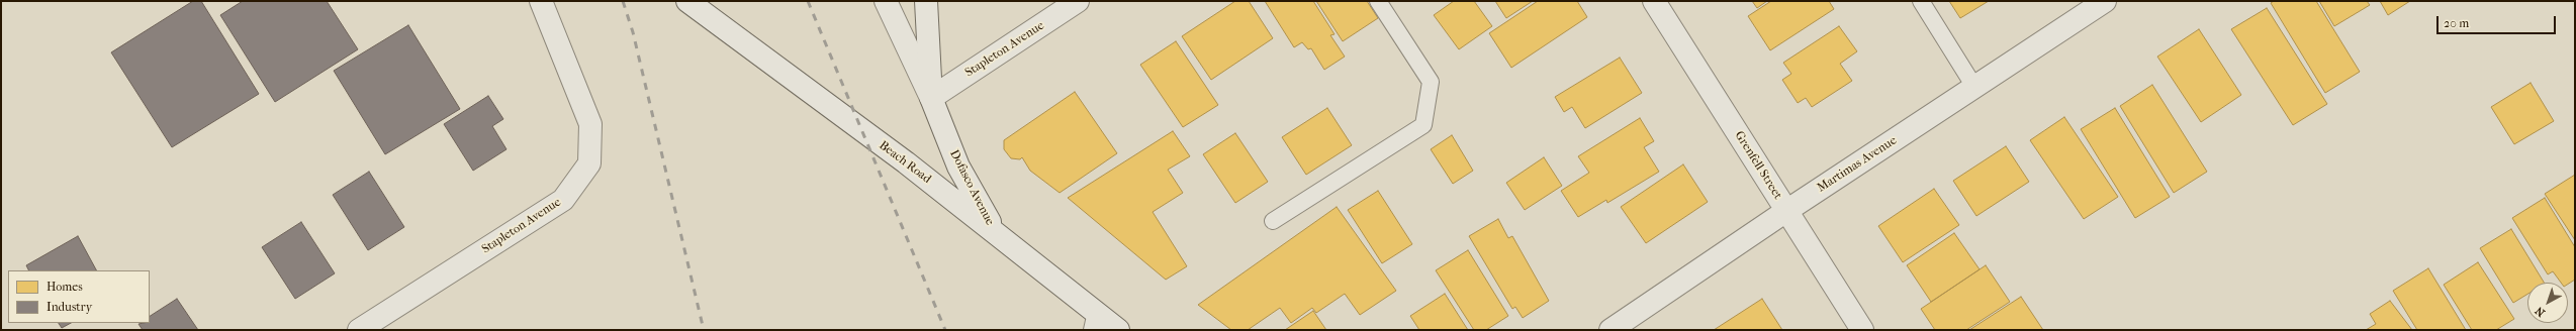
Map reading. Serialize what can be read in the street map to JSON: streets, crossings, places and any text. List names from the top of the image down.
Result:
{
  "streets": {
    "street": [
      "Stapleton Avenue",
      "Beach Road",
      "Martimas Avenue",
      "Grenfell Street",
      "Dofasco Avenue"
    ]
  },
  "crossings": [
    ["Stapleton Avenue", "Dofasco Avenue"],
    ["Beach Road", "Dofasco Avenue"],
    ["Martimas Avenue", "Grenfell Street"]
  ],
  "legend": ["Homes", "Industry"],
  "scale_bar": "20 m",
  "north": "bottom left"
}
